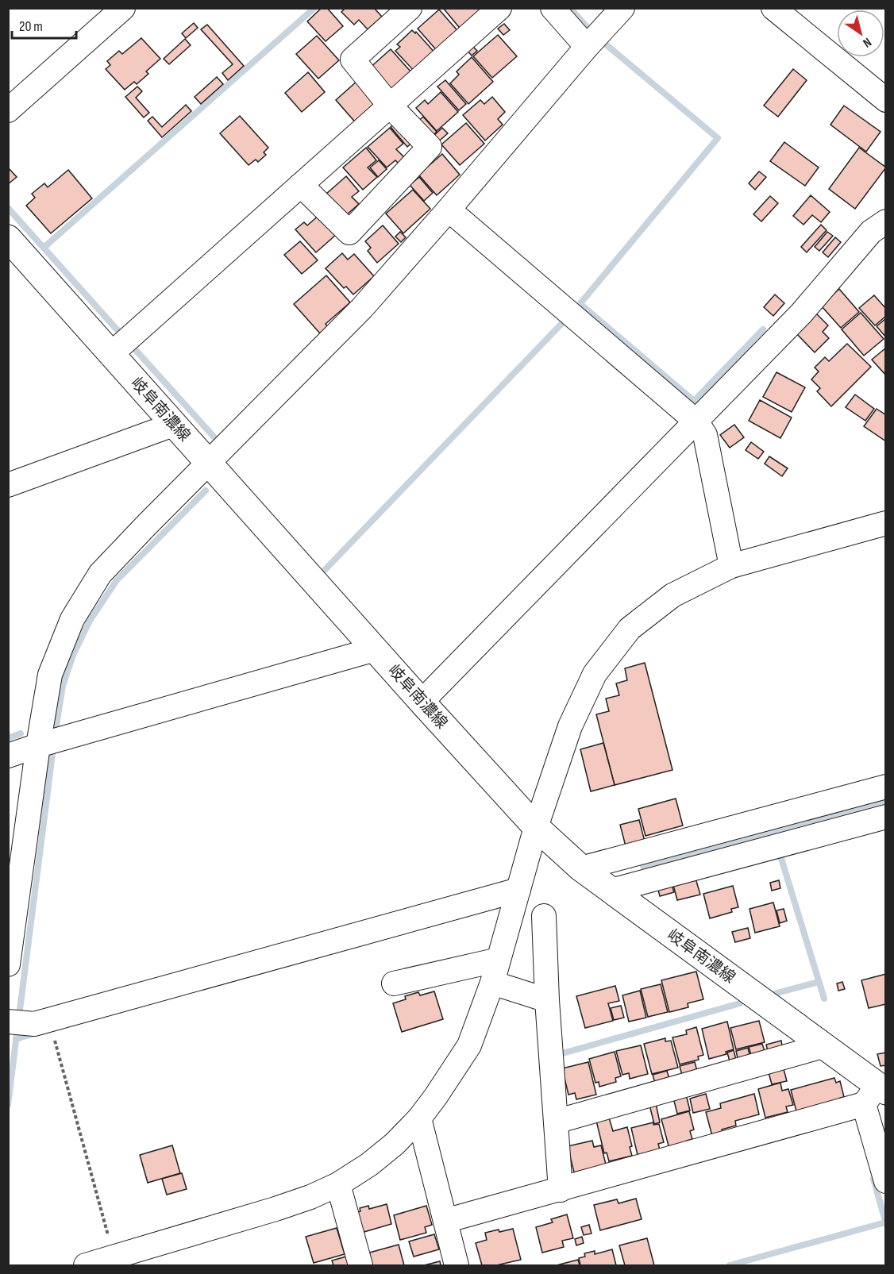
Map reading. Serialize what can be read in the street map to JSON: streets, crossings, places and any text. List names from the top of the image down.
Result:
{
  "streets": {
    "main road": ["岐阜南濃線"]
  },
  "scale_bar": "20 m",
  "north": "bottom right"
}
